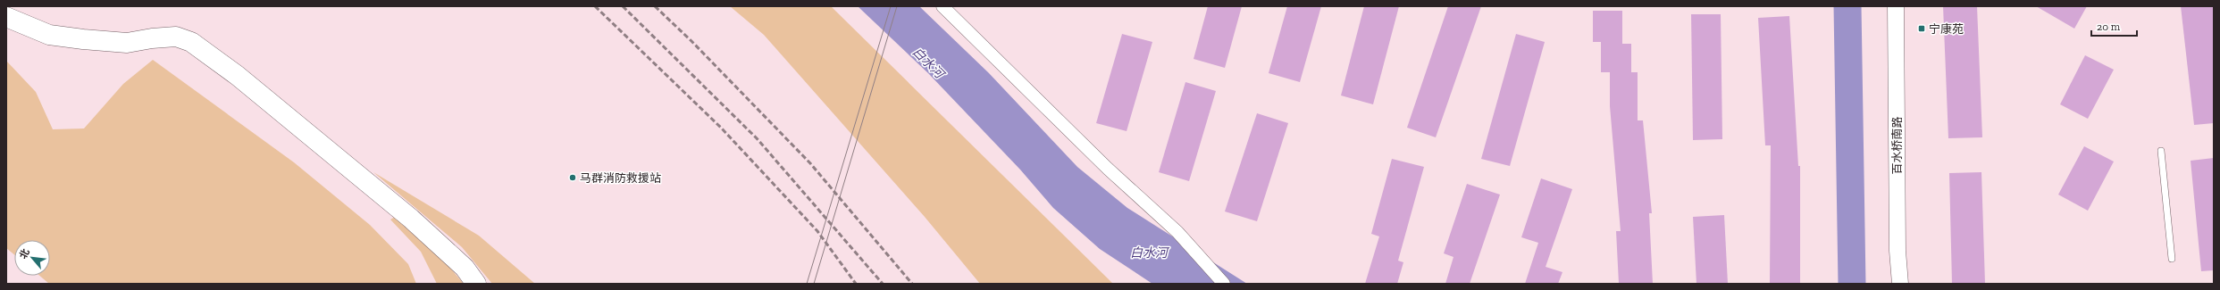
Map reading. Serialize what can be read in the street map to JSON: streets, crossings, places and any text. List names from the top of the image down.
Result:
{
  "streets": {
    "street": ["百水桥南路"]
  },
  "water": ["白水河"],
  "places": {
    "transit": ["宁康苑"],
    "other": ["马群消防救援站"]
  },
  "scale_bar": "20 m",
  "north": "top left"
}
